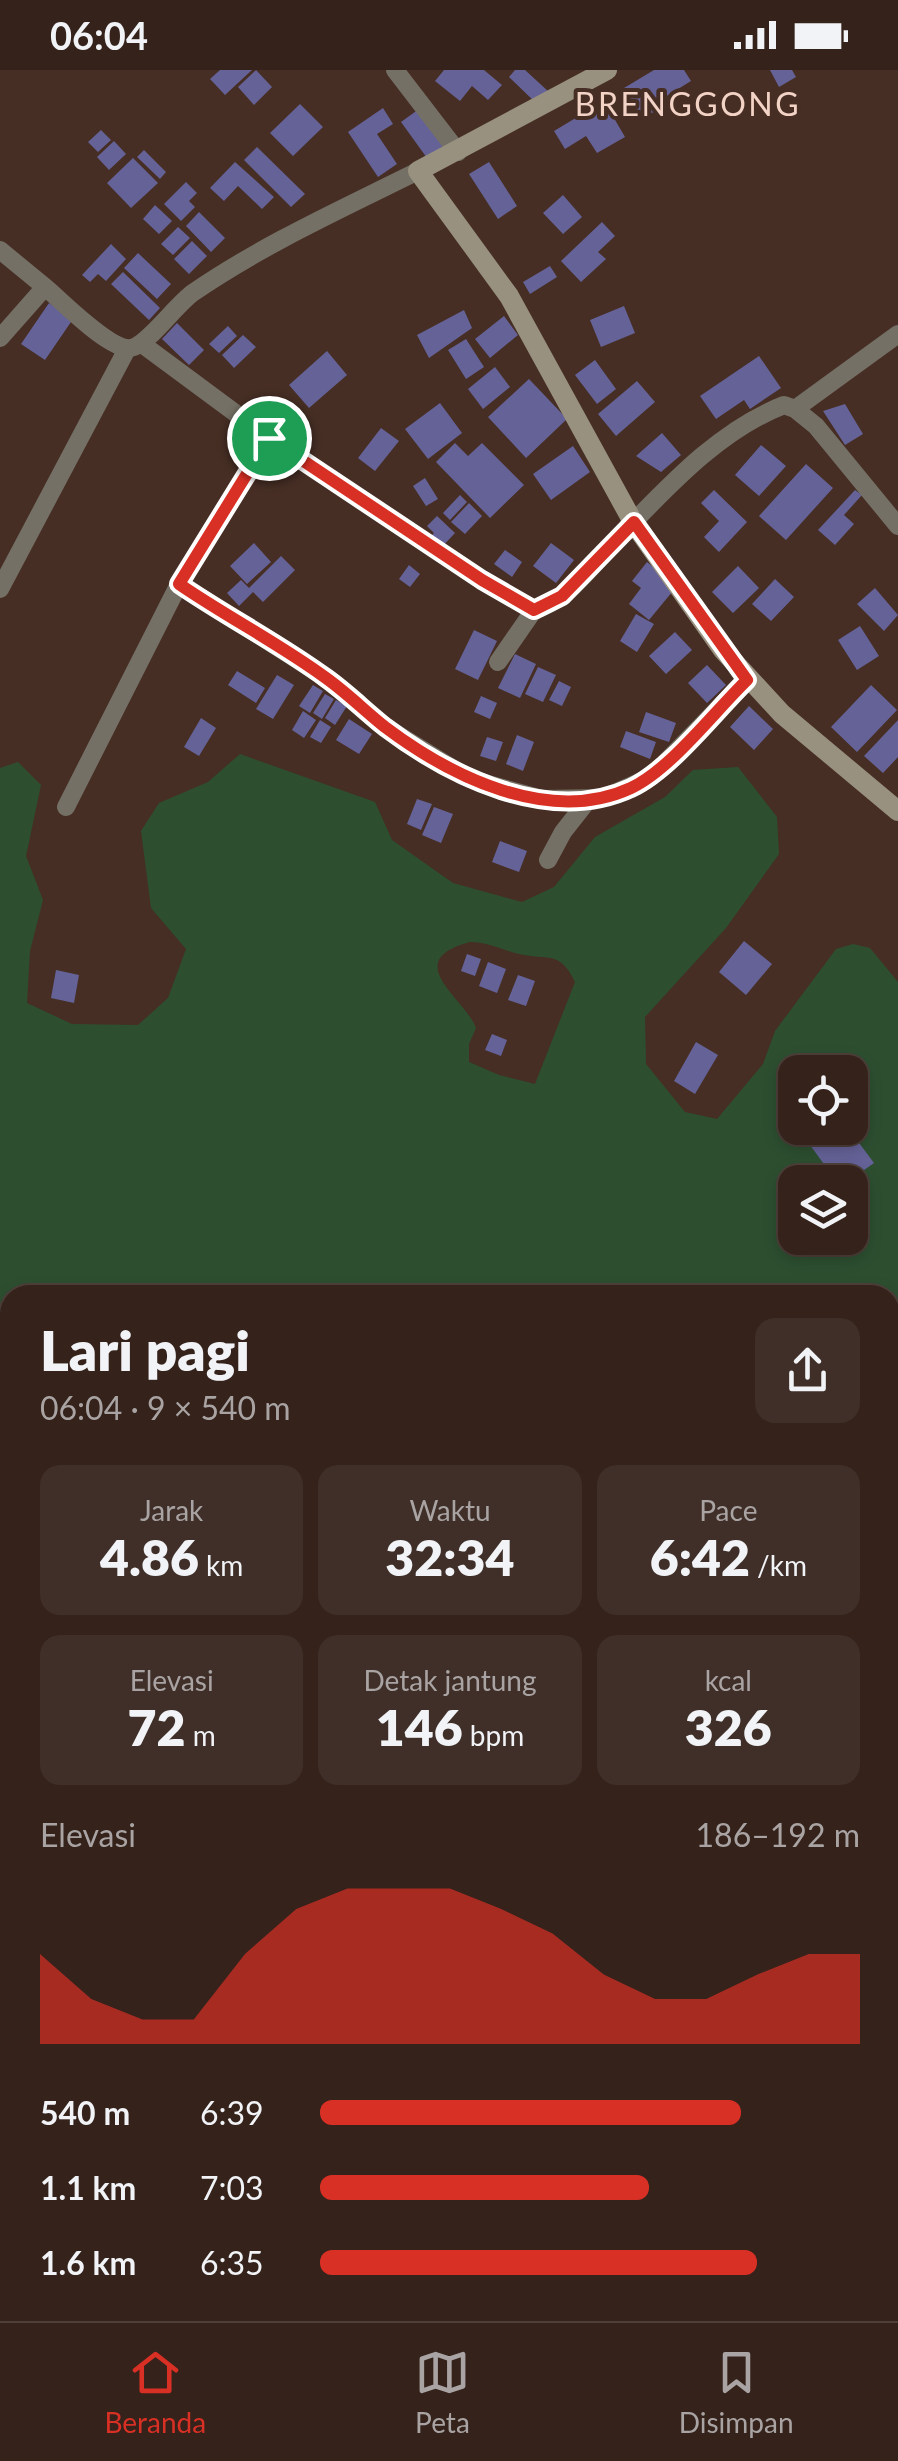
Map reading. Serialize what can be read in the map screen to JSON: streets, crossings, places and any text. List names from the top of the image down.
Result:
{
  "districts": ["BRENGGONG"],
  "page": {
    "status": "06:04",
    "heading": ["Lari pagi", "06:04 · 9 × 540 m"],
    "stats": [
      ["Jarak", "4.86 km"],
      ["Waktu", "32:34"],
      ["Pace", "6:42 /km"],
      ["Elevasi", "72 m"],
      ["Detak jantung", "146 bpm"],
      ["kcal", "326"]
    ],
    "chart": ["Elevasi", "186–192 m"],
    "list": [
      {
        "name": "540 m",
        "note": "6:39"
      },
      {
        "name": "1.1 km",
        "note": "7:03"
      },
      {
        "name": "1.6 km",
        "note": "6:35"
      }
    ],
    "tabs": ["Beranda", "Peta", "Disimpan"]
  }
}
